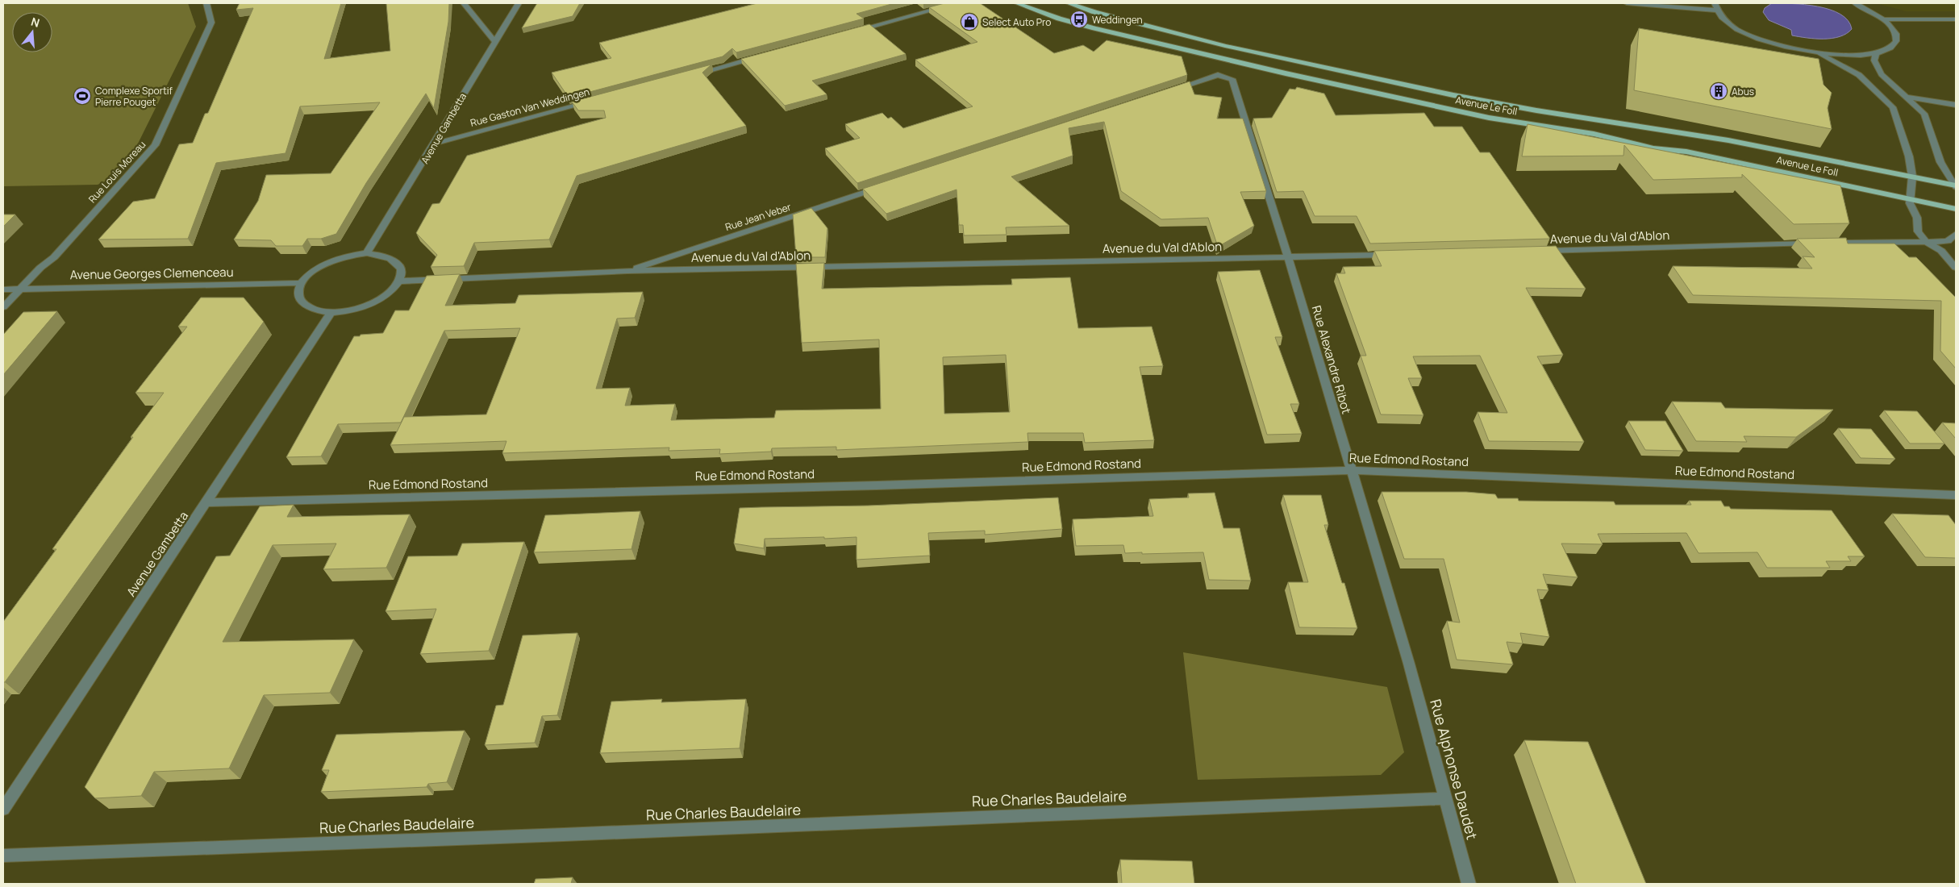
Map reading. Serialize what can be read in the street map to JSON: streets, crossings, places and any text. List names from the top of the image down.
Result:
{
  "streets": {
    "main road": ["Avenue Le Foll"],
    "street": [
      "Rue Gaston Van Weddingen",
      "Avenue Gambetta",
      "Rue Louis Moreau",
      "Rue Jean Veber",
      "Avenue du Val d'Ablon",
      "Avenue Georges Clemenceau",
      "Rue Alexandre Ribot",
      "Rue Edmond Rostand",
      "Rue Alphonse Daudet",
      "Rue Charles Baudelaire"
    ]
  },
  "crossings": [
    ["Rue Gaston Van Weddingen", "Avenue Gambetta"],
    ["Avenue Gambetta", "Rue Edmond Rostand"],
    ["Rue Louis Moreau", "Avenue Georges Clemenceau"],
    ["Rue Jean Veber", "Avenue du Val d'Ablon"],
    ["Avenue du Val d'Ablon", "Rue Alexandre Ribot"],
    ["Rue Alexandre Ribot", "Rue Edmond Rostand"],
    ["Rue Alexandre Ribot", "Rue Alphonse Daudet"],
    ["Rue Alphonse Daudet", "Rue Charles Baudelaire"]
  ],
  "places": {
    "bus stop": ["Weddingen"],
    "shop": ["Select Auto Pro"],
    "building": ["Abus"],
    "sports": ["Complexe Sportif Pierre Pouget"]
  },
  "north": "top"
}
